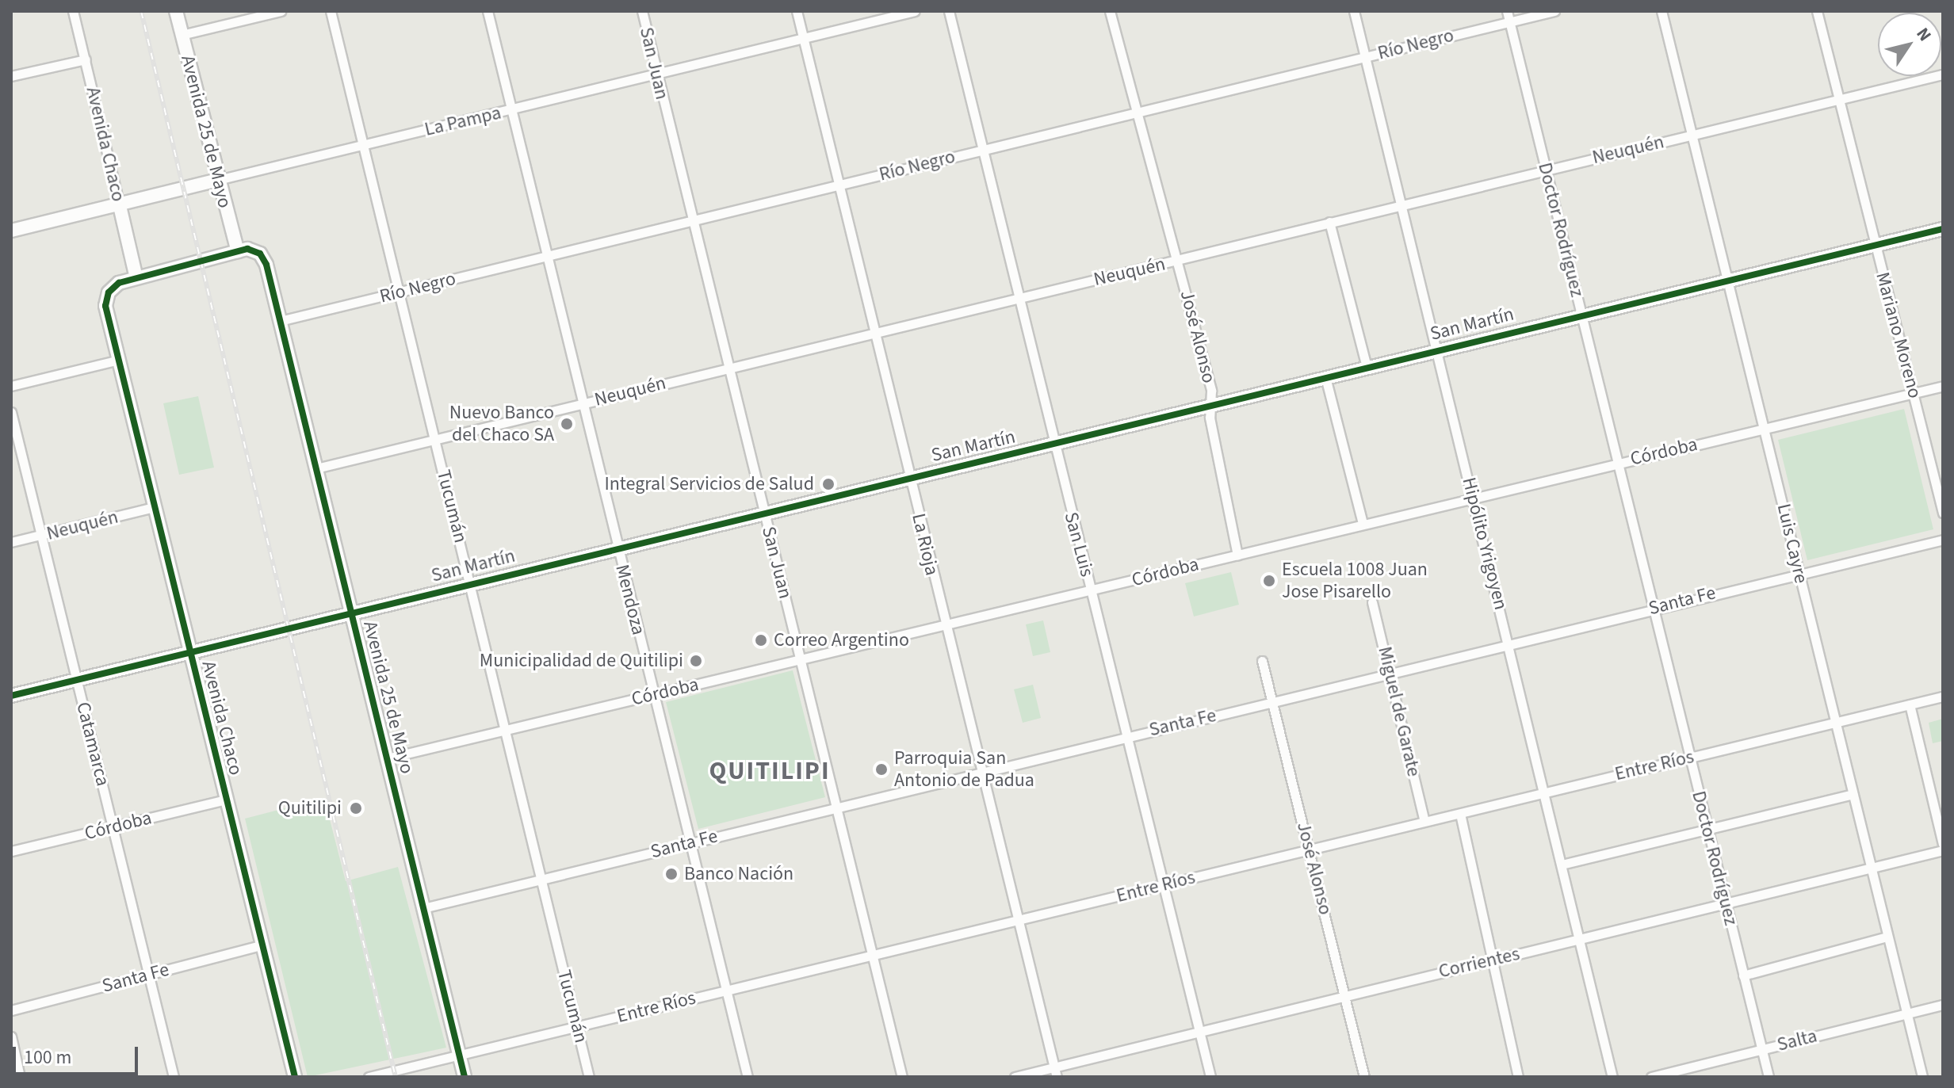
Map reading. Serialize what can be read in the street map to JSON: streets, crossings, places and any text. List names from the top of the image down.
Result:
{
  "streets": {
    "street": [
      "Río Negro",
      "San Juan",
      "La Pampa",
      "Avenida 25 de Mayo",
      "Avenida Chaco",
      "Neuquén",
      "Doctor Rodríguez",
      "San Martín",
      "Mariano Moreno",
      "José Alonso",
      "Córdoba",
      "Tucumán",
      "Hipólito Yrigoyen",
      "Luis Cayre",
      "La Rioja",
      "San Luis",
      "Mendoza",
      "Santa Fe",
      "Miguel de Garate",
      "Catamarca",
      "Entre Ríos",
      "Corrientes",
      "Salta"
    ]
  },
  "crossings": [
    ["Río Negro", "San Juan"],
    ["Río Negro", "Avenida 25 de Mayo"],
    ["Río Negro", "Doctor Rodríguez"],
    ["Río Negro", "José Alonso"],
    ["Río Negro", "Tucumán"],
    ["Río Negro", "Hipólito Yrigoyen"],
    ["Río Negro", "La Rioja"],
    ["Río Negro", "San Luis"],
    ["Río Negro", "Mendoza"],
    ["San Juan", "La Pampa"],
    ["San Juan", "Neuquén"],
    ["San Juan", "San Martín"],
    ["San Juan", "Córdoba"],
    ["San Juan", "Santa Fe"],
    ["San Juan", "Entre Ríos"],
    ["La Pampa", "Avenida 25 de Mayo"],
    ["La Pampa", "Avenida Chaco"],
    ["La Pampa", "Tucumán"],
    ["La Pampa", "La Rioja"],
    ["La Pampa", "Mendoza"],
    ["Avenida 25 de Mayo", "Neuquén"],
    ["Avenida 25 de Mayo", "San Martín"],
    ["Avenida 25 de Mayo", "Córdoba"],
    ["Avenida 25 de Mayo", "Santa Fe"],
    ["Avenida 25 de Mayo", "Entre Ríos"],
    ["Avenida Chaco", "Neuquén"],
    ["Avenida Chaco", "San Martín"],
    ["Avenida Chaco", "Córdoba"],
    ["Avenida Chaco", "Santa Fe"],
    ["Neuquén", "Doctor Rodríguez"],
    ["Neuquén", "Mariano Moreno"],
    ["Neuquén", "José Alonso"],
    ["Neuquén", "Tucumán"],
    ["Neuquén", "Hipólito Yrigoyen"],
    ["Neuquén", "Luis Cayre"],
    ["Neuquén", "La Rioja"],
    ["Neuquén", "San Luis"],
    ["Neuquén", "Mendoza"],
    ["Neuquén", "Catamarca"],
    ["Doctor Rodríguez", "San Martín"],
    ["Doctor Rodríguez", "Córdoba"],
    ["Doctor Rodríguez", "Santa Fe"],
    ["Doctor Rodríguez", "Entre Ríos"],
    ["Doctor Rodríguez", "Corrientes"],
    ["Doctor Rodríguez", "Salta"],
    ["San Martín", "Mariano Moreno"],
    ["San Martín", "José Alonso"],
    ["San Martín", "Tucumán"],
    ["San Martín", "Hipólito Yrigoyen"],
    ["San Martín", "Luis Cayre"],
    ["San Martín", "La Rioja"],
    ["San Martín", "San Luis"],
    ["San Martín", "Mendoza"],
    ["San Martín", "Catamarca"],
    ["Mariano Moreno", "Córdoba"],
    ["José Alonso", "Córdoba"],
    ["José Alonso", "Santa Fe"],
    ["José Alonso", "Entre Ríos"],
    ["José Alonso", "Corrientes"],
    ["Córdoba", "Tucumán"],
    ["Córdoba", "Hipólito Yrigoyen"],
    ["Córdoba", "Luis Cayre"],
    ["Córdoba", "La Rioja"],
    ["Córdoba", "San Luis"],
    ["Córdoba", "Mendoza"],
    ["Córdoba", "Catamarca"],
    ["Tucumán", "Santa Fe"],
    ["Tucumán", "Entre Ríos"],
    ["Hipólito Yrigoyen", "Santa Fe"],
    ["Hipólito Yrigoyen", "Entre Ríos"],
    ["Hipólito Yrigoyen", "Corrientes"],
    ["Luis Cayre", "Santa Fe"],
    ["Luis Cayre", "Entre Ríos"],
    ["Luis Cayre", "Corrientes"],
    ["Luis Cayre", "Salta"],
    ["La Rioja", "Santa Fe"],
    ["La Rioja", "Entre Ríos"],
    ["La Rioja", "Corrientes"],
    ["San Luis", "Santa Fe"],
    ["San Luis", "Entre Ríos"],
    ["San Luis", "Corrientes"],
    ["Mendoza", "Santa Fe"],
    ["Mendoza", "Entre Ríos"],
    ["Santa Fe", "Miguel de Garate"],
    ["Santa Fe", "Catamarca"],
    ["Miguel de Garate", "Entre Ríos"]
  ],
  "districts": ["QUITILIPI"],
  "places": [
    "Nuevo Banco del Chaco SA",
    "Integral Servicios de Salud",
    "Escuela 1008 Juan Jose Pisarello",
    "Correo Argentino",
    "Municipalidad de Quitilipi",
    "Parroquia San Antonio de Padua",
    "Quitilipi",
    "Banco Nación"
  ],
  "scale_bar": "100 m",
  "north": "top right"
}
